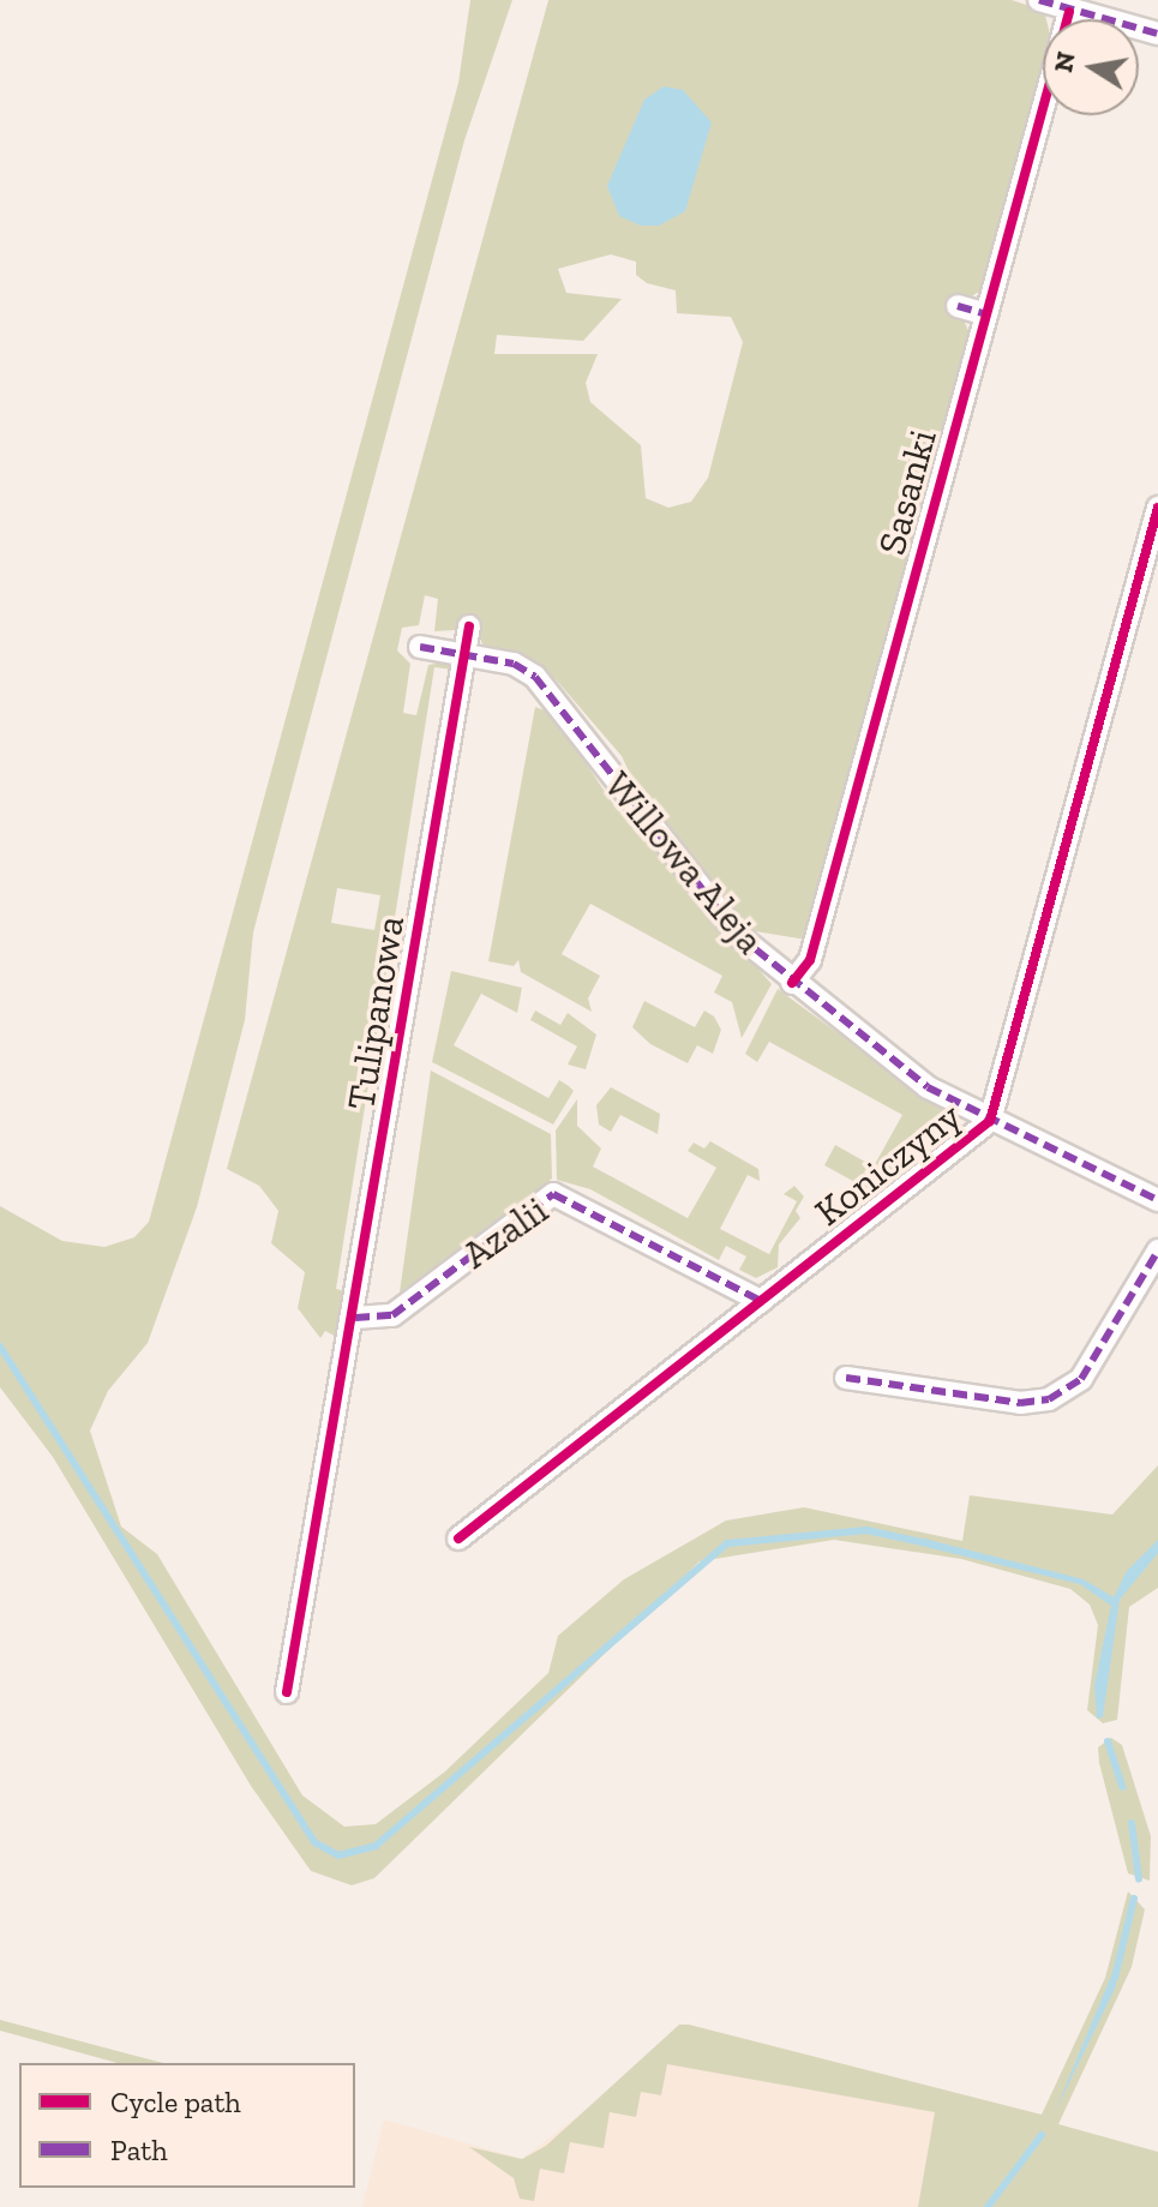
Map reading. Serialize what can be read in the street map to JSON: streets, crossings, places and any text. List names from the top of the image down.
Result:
{
  "streets": {
    "street": [
      "Sasanki",
      "Willowa Aleja",
      "Tulipanowa",
      "Koniczyny",
      "Azalii"
    ]
  },
  "crossings": [
    ["Sasanki", "Willowa Aleja"],
    ["Willowa Aleja", "Tulipanowa"],
    ["Willowa Aleja", "Koniczyny"],
    ["Tulipanowa", "Azalii"],
    ["Koniczyny", "Azalii"]
  ],
  "legend": ["Cycle path", "Path"],
  "north": "left"
}
